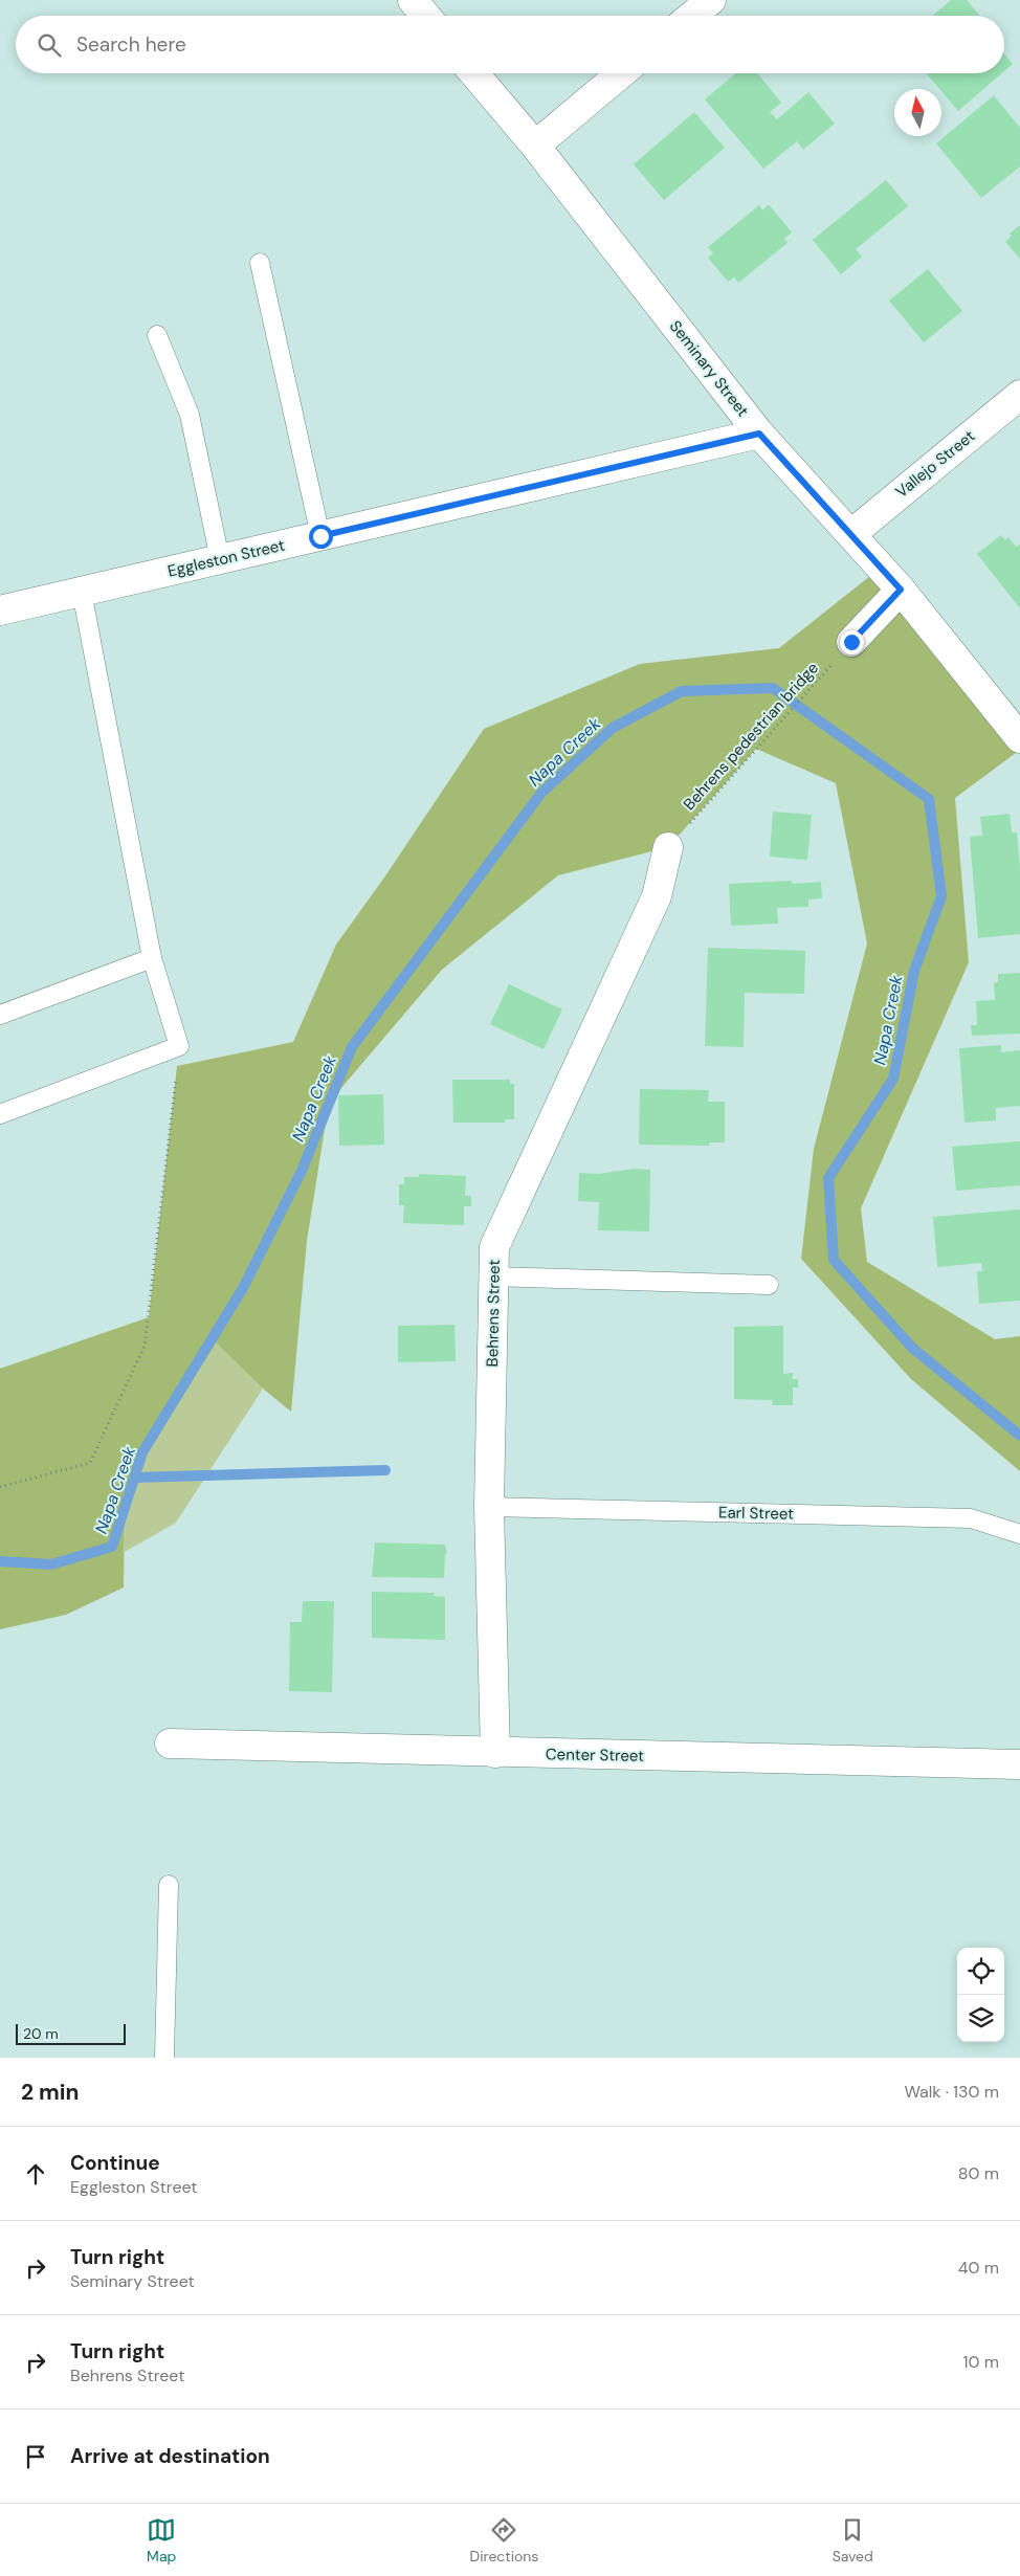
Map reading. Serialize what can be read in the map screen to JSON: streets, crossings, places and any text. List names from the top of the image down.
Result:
{
  "streets": {
    "street": [
      "Seminary Street",
      "Vallejo Street",
      "Eggleston Street",
      "Behrens Street",
      "Center Street"
    ],
    "lane": ["Earl Street"],
    "path": ["Behrens pedestrian bridge"]
  },
  "crossings": [
    ["Seminary Street", "Vallejo Street"],
    ["Seminary Street", "Eggleston Street"],
    ["Behrens pedestrian bridge", "Behrens Street"],
    ["Behrens Street", "Earl Street"],
    ["Behrens Street", "Center Street"]
  ],
  "water": ["Napa Creek"],
  "scale_bar": "20 m",
  "north": "top",
  "page": {
    "search": "Search here",
    "scale": "20 m",
    "heading": ["2 min", "Walk · 130 m"],
    "list": [
      ["Continue", "Eggleston Street", "80 m"],
      ["Turn right", "Seminary Street", "40 m"],
      ["Turn right", "Behrens Street", "10 m"],
      "Arrive at destination"
    ],
    "nav": ["Map", "Directions", "Saved"]
  }
}
